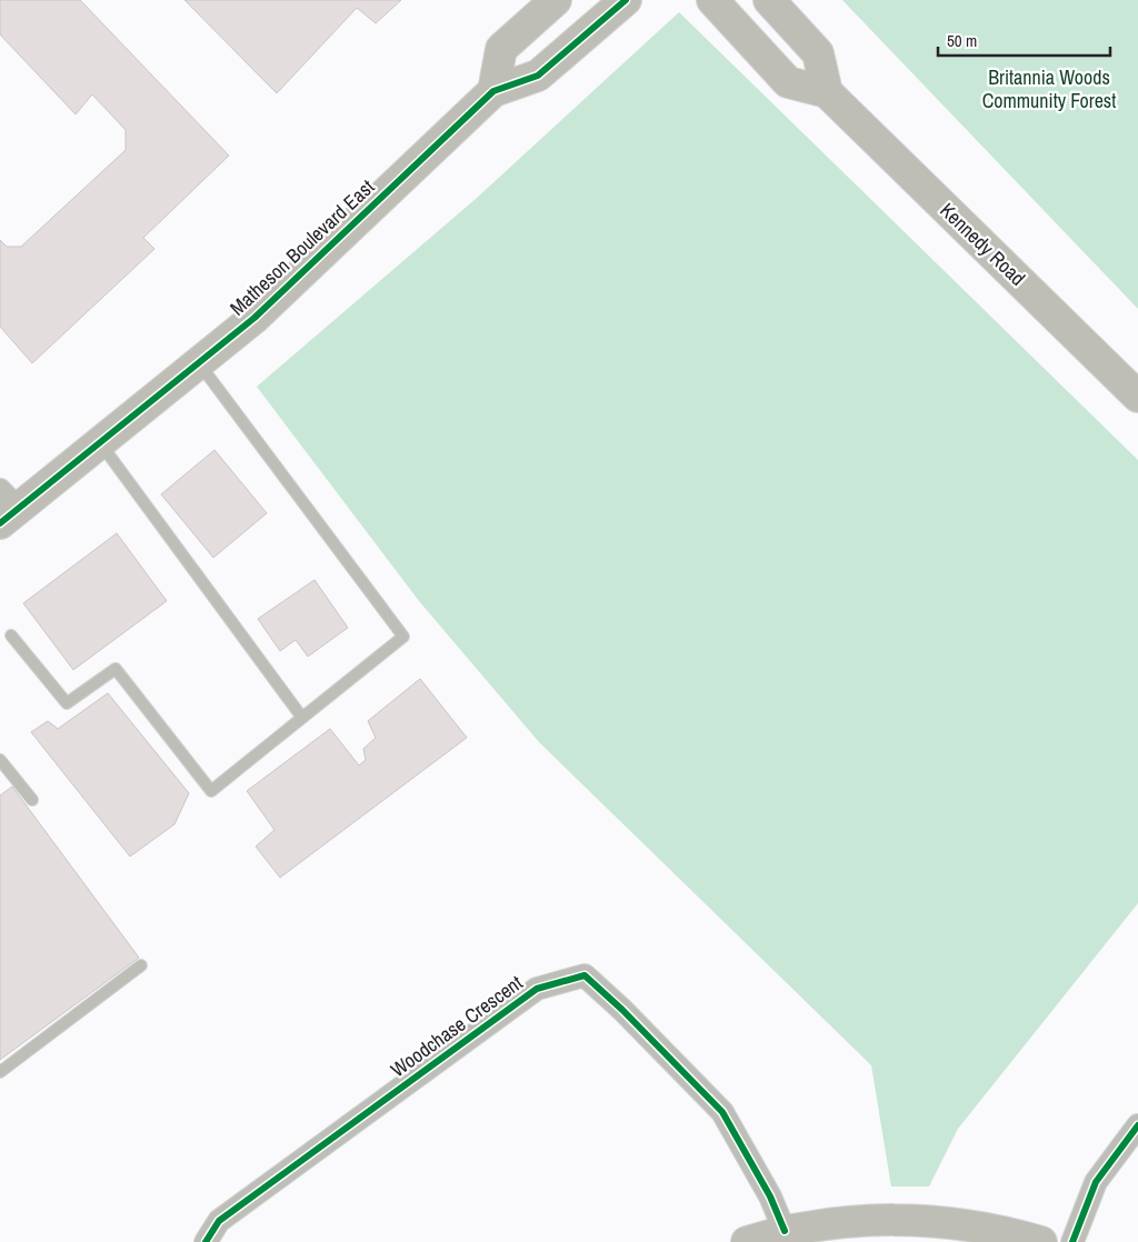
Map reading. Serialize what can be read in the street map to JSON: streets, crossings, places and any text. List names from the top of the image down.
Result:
{
  "streets": {
    "street": ["Kennedy Road", "Matheson Boulevard East", "Woodchase Crescent"]
  },
  "parks": ["Britannia Woods Community Forest"],
  "scale_bar": "50 m"
}
